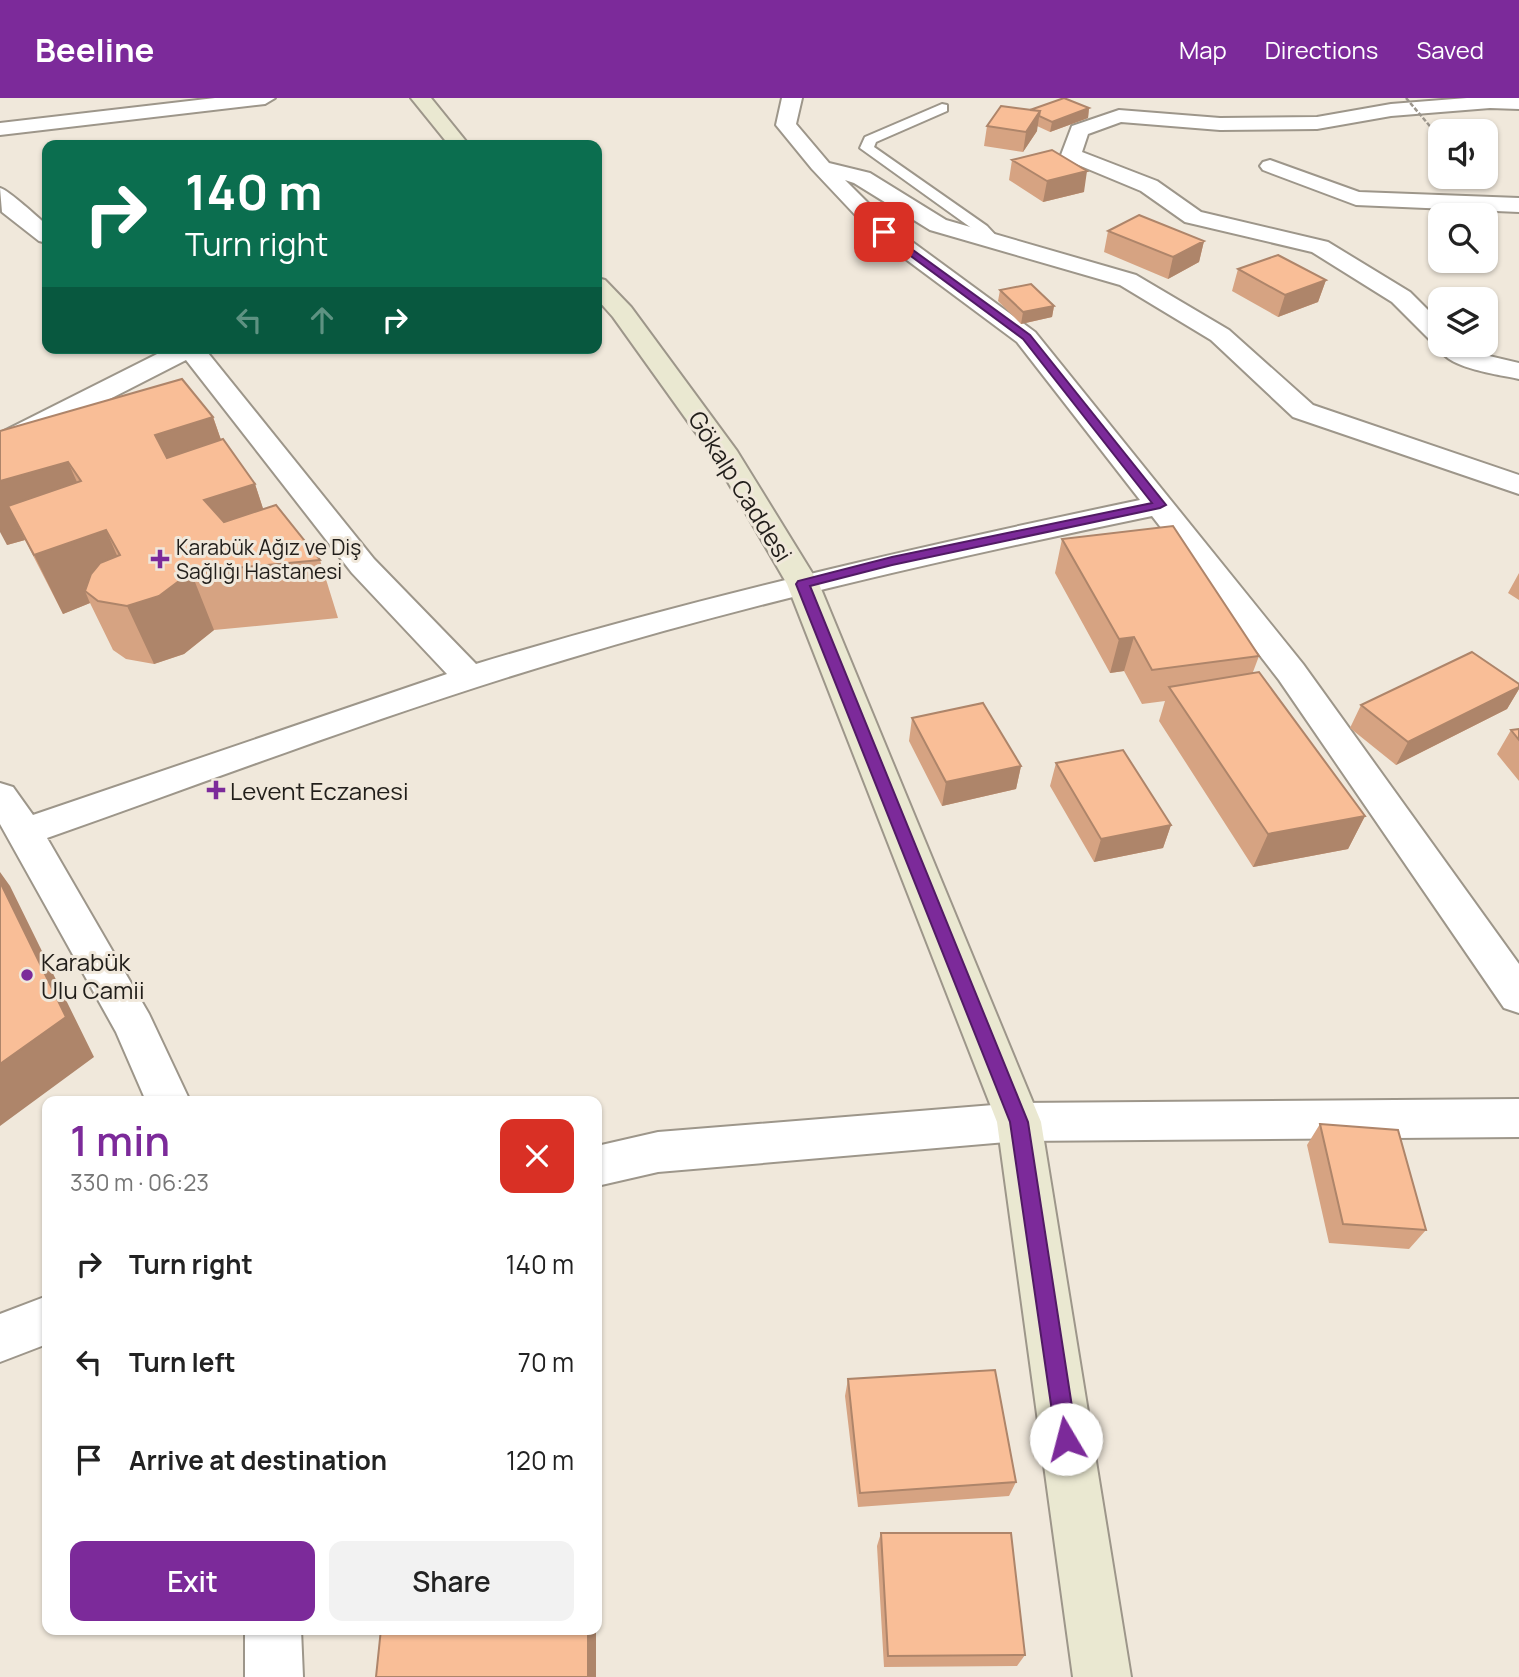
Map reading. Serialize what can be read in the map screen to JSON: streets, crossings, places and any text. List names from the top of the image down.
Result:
{
  "streets": {
    "street": ["Gökalp Caddesi"]
  },
  "places": {
    "health": ["Karabük Ağız ve Diş Sağlığı Hastanesi", "Levent Eczanesi"],
    "other": ["Karabük Ulu Camii"]
  },
  "page": {
    "header": "Beeline",
    "nav": ["Map", "Directions", "Saved"],
    "turn": ["140 m", "Turn right"],
    "heading": ["1 min", "330 m · 06:23"],
    "list": [
      {
        "name": "Turn right",
        "value": "140 m"
      },
      {
        "name": "Turn left",
        "value": "70 m"
      },
      {
        "name": "Arrive at destination",
        "value": "120 m"
      }
    ],
    "buttons": ["Exit", "Share"]
  }
}
